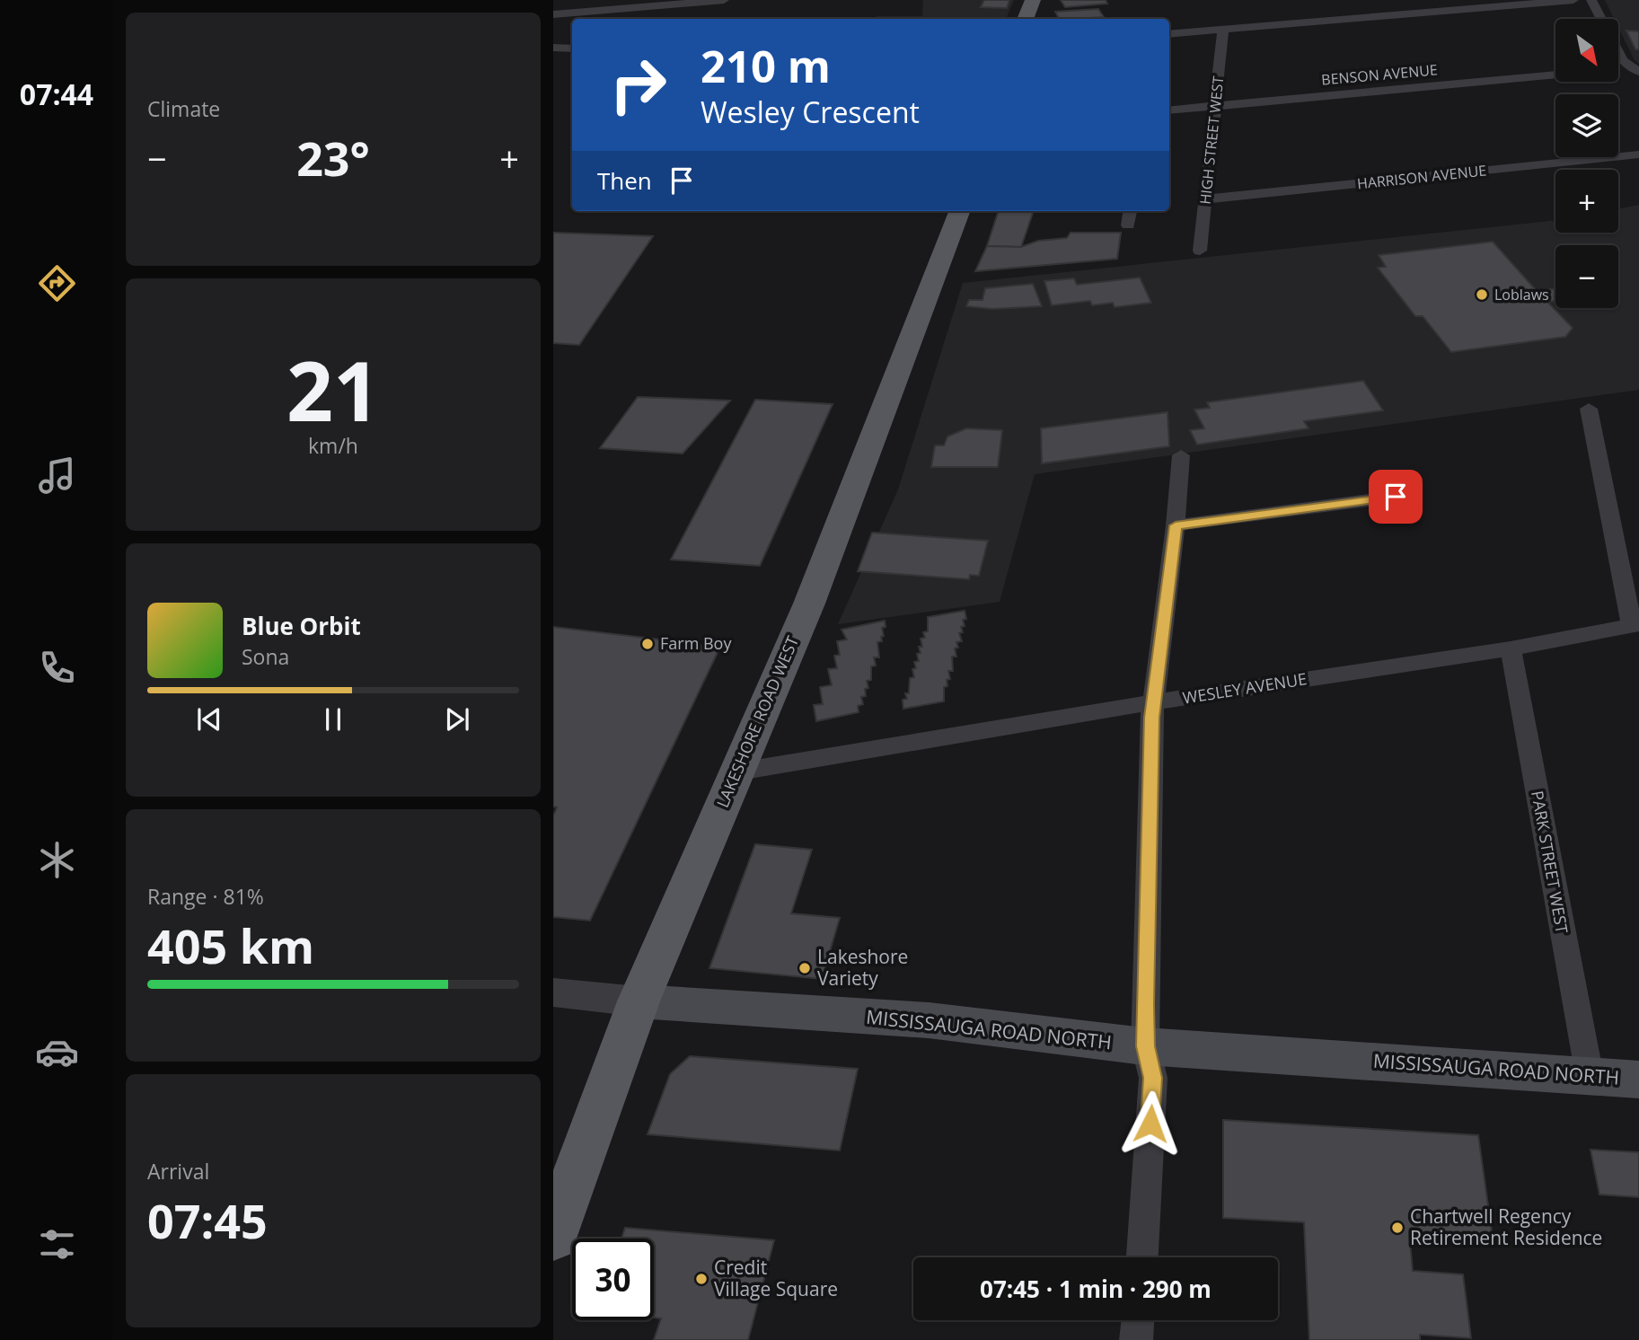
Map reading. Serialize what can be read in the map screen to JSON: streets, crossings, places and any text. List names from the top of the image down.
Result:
{
  "streets": {
    "main road": ["LAKESHORE ROAD WEST", "MISSISSAUGA ROAD NORTH"],
    "street": [
      "BENSON AVENUE",
      "HIGH STREET WEST",
      "HARRISON AVENUE",
      "WESLEY AVENUE",
      "PARK STREET WEST"
    ]
  },
  "crossings": [
    ["BENSON AVENUE", "HIGH STREET WEST"],
    ["HIGH STREET WEST", "HARRISON AVENUE"],
    ["WESLEY AVENUE", "LAKESHORE ROAD WEST"],
    ["WESLEY AVENUE", "PARK STREET WEST"],
    ["LAKESHORE ROAD WEST", "MISSISSAUGA ROAD NORTH"],
    ["PARK STREET WEST", "MISSISSAUGA ROAD NORTH"]
  ],
  "places": [
    "Loblaws",
    "Farm Boy",
    "Lakeshore Variety",
    "Chartwell Regency Retirement Residence",
    "Credit Village Square"
  ],
  "north": "bottom right",
  "page": {
    "tabs": "07:44",
    "tile": [
      "Climate",
      ["21", "km/h"],
      ["Range · 81%", "405 km"],
      ["Arrival", "07:45"]
    ],
    "map_buttons": ["+", "−"],
    "turn": ["210 m", "Wesley Crescent"],
    "heat": ["−", "23°", "+"],
    "then": "Then",
    "song": ["Blue Orbit", "Sona"],
    "limit": "30",
    "trip": "07:45 · 1 min · 290 m"
  }
}
